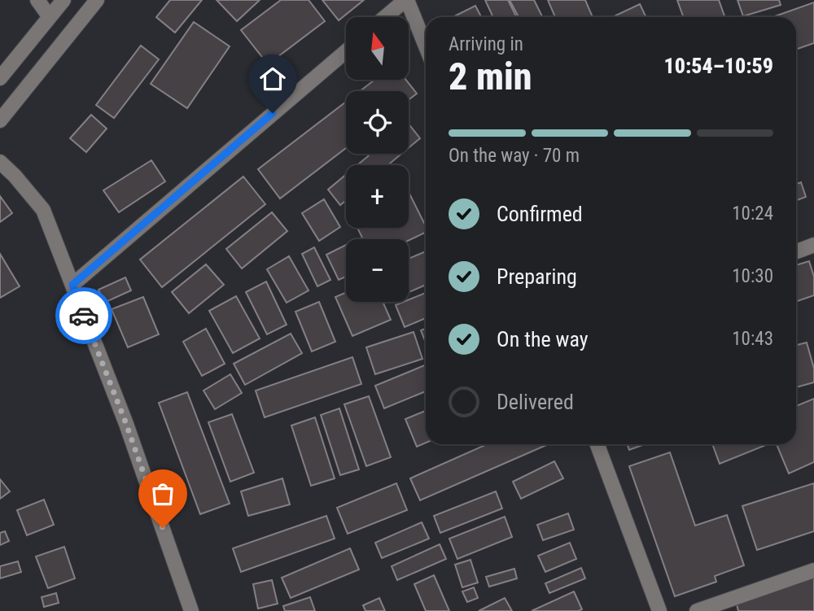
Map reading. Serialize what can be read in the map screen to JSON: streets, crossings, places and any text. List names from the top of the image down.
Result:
{
  "north": "top",
  "page": {
    "map_buttons": ["+", "−"],
    "heading": ["2 min", "Arriving in", "10:54–10:59"],
    "bar": "On the way · 70 m",
    "list": [
      ["Confirmed", "10:24"],
      ["Preparing", "10:30"],
      ["On the way", "10:43"],
      "Delivered"
    ]
  }
}
